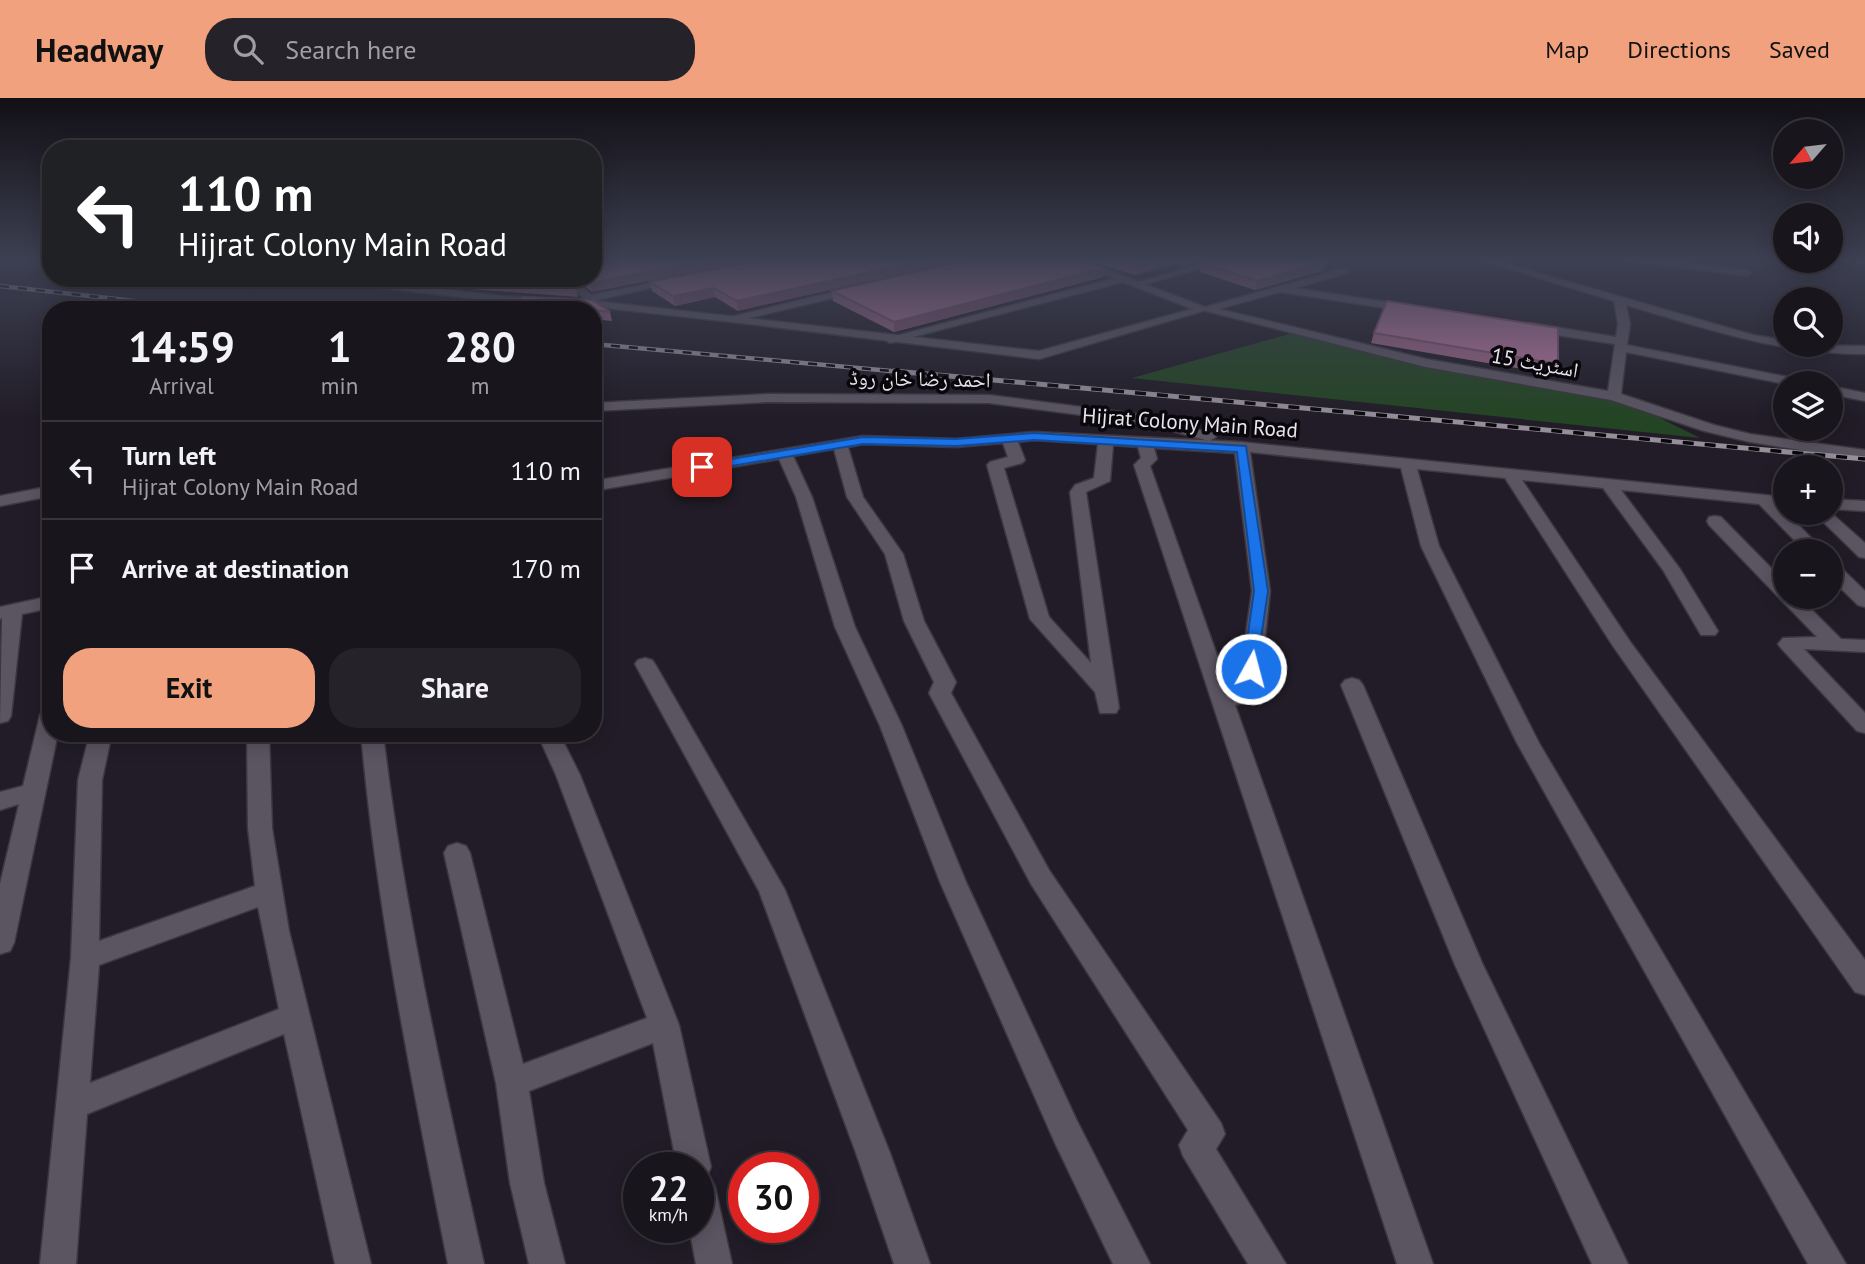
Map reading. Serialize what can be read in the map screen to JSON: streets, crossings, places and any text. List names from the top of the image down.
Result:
{
  "streets": {
    "street": ["اسٹریٹ 15", "احمد رضا خان روڈ", "Hijrat Colony Main Road"]
  },
  "crossings": [
    ["احمد رضا خان روڈ", "Hijrat Colony Main Road"]
  ],
  "north": "bottom left",
  "page": {
    "header": "Headway",
    "search": "Search here",
    "nav": ["Map", "Directions", "Saved"],
    "map_buttons": ["+", "−"],
    "turn": ["110 m", "Hijrat Colony Main Road"],
    "eta": [
      "14:59",
      "Arrival",
      "1",
      "min",
      "280",
      "m"
    ],
    "list": [
      {
        "name": "Turn left",
        "note": "Hijrat Colony Main Road",
        "value": "110 m"
      },
      {
        "name": "Arrive at destination",
        "value": "170 m"
      }
    ],
    "buttons": ["Exit", "Share"],
    "speed": "22 km/h",
    "limit": "30"
  }
}
